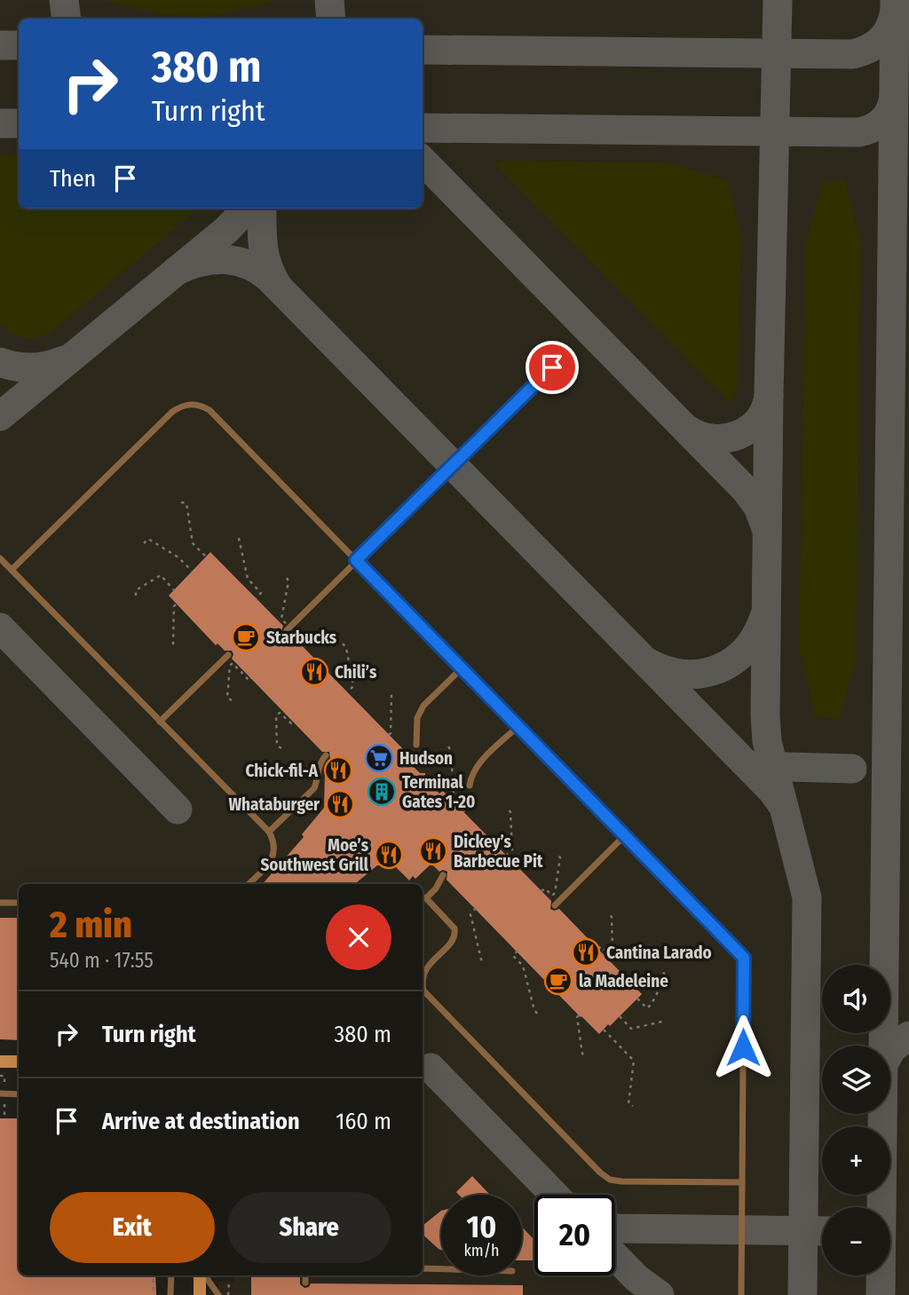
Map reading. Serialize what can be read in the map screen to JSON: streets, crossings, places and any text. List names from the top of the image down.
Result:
{
  "places": {
    "cafe": ["Starbucks", "la Madeleine"],
    "restaurant": [
      "Chili’s",
      "Chick-fil-A",
      "Whataburger",
      "Dickey’s Barbecue Pit",
      "Moe’s Southwest Grill",
      "Cantina Larado"
    ],
    "supermarket": ["Hudson"],
    "building": ["Terminal Gates 1-20"]
  },
  "page": {
    "turn": ["380 m", "Turn right"],
    "then": "Then",
    "heading": ["2 min", "540 m · 17:55"],
    "map_buttons": ["+", "−"],
    "list": [
      {
        "name": "Turn right",
        "value": "380 m"
      },
      {
        "name": "Arrive at destination",
        "value": "160 m"
      }
    ],
    "buttons": ["Exit", "Share"],
    "speed": "10 km/h",
    "limit": "20"
  }
}
